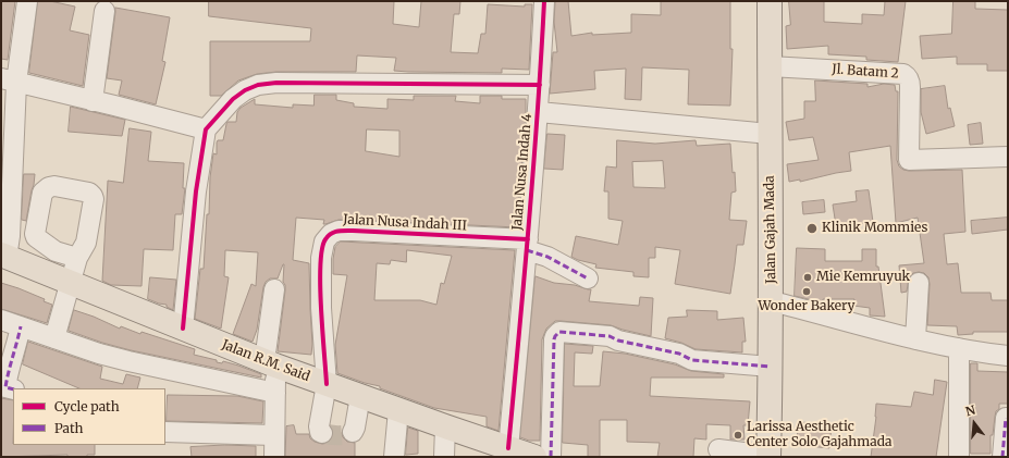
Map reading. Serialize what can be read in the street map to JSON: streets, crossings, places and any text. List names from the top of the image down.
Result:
{
  "streets": {
    "main road": ["Jalan Gajah Mada", "Jalan R.M. Said"],
    "street": ["Jl. Batam 2", "Jalan Nusa Indah 4", "Jalan Nusa Indah III"]
  },
  "crossings": [
    ["Jl. Batam 2", "Jalan Gajah Mada"],
    ["Jalan Nusa Indah 4", "Jalan Nusa Indah III"],
    ["Jalan Nusa Indah 4", "Jalan R.M. Said"],
    ["Jalan Nusa Indah III", "Jalan R.M. Said"]
  ],
  "places": [
    "Klinik Mommies",
    "Mie Kemruyuk",
    "Wonder Bakery",
    "Larissa Aesthetic Center Solo Gajahmada"
  ],
  "legend": ["Cycle path", "Path"],
  "north": "top"
}
